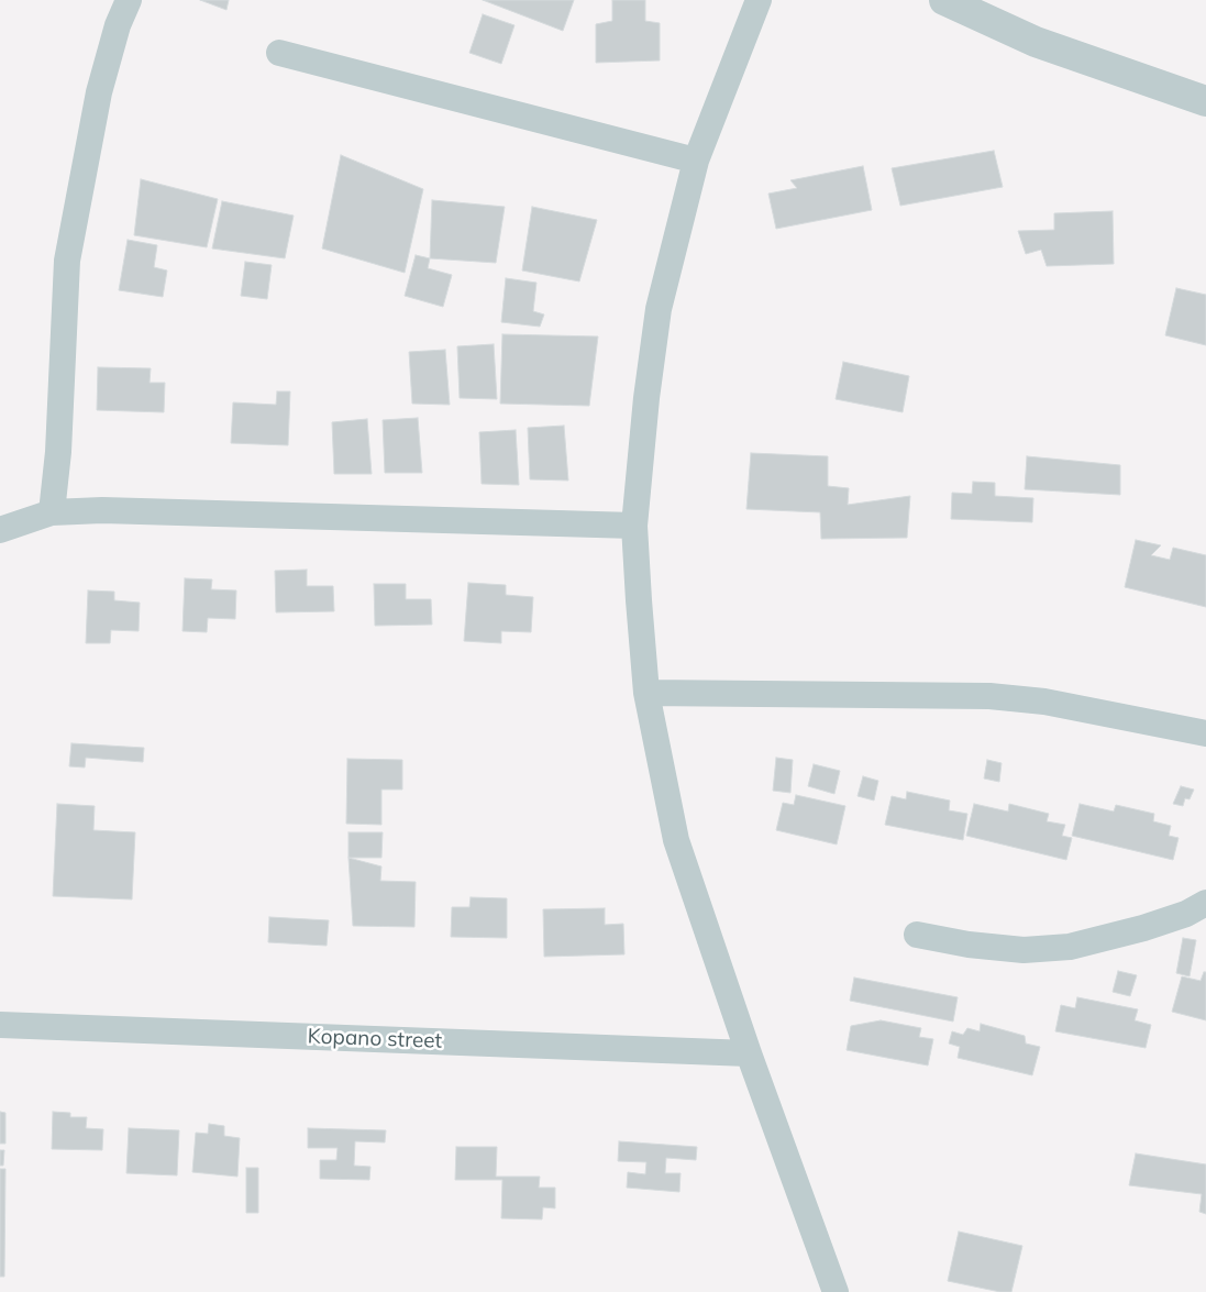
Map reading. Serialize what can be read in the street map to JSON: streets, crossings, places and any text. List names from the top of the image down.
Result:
{
  "streets": {
    "street": ["Kopano street"]
  }
}
